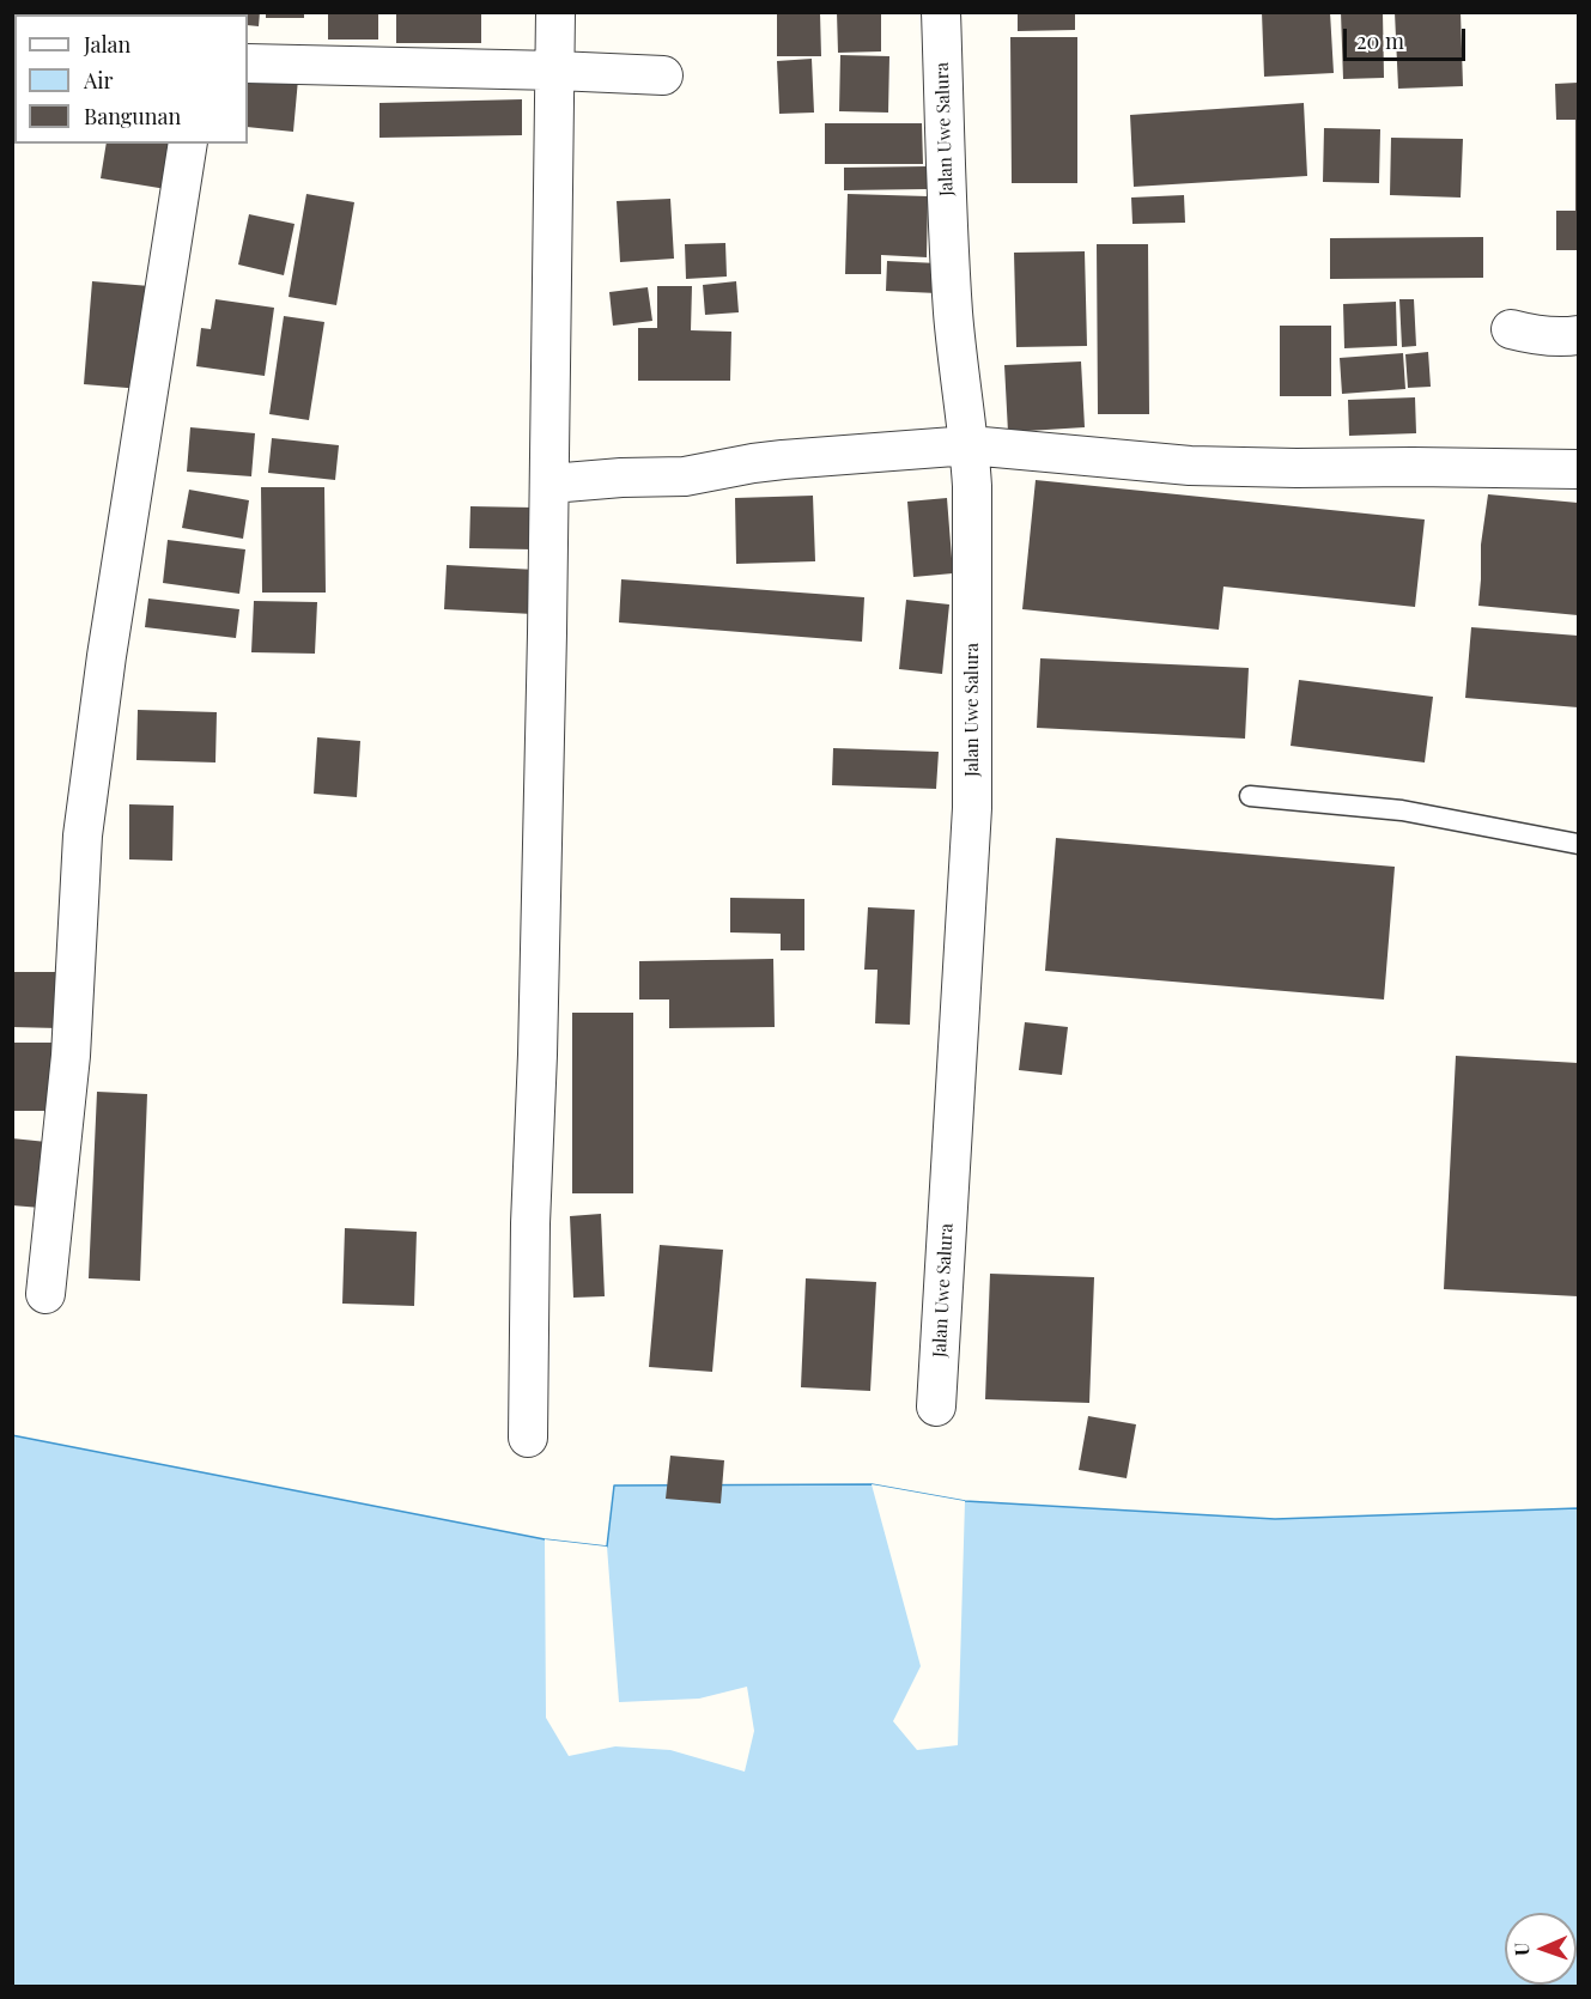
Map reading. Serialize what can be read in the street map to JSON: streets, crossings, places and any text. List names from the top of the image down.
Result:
{
  "streets": {
    "street": ["Jalan Uwe Salura"]
  },
  "legend": ["Jalan", "Air", "Bangunan"],
  "scale_bar": "20 m",
  "north": "left"
}
